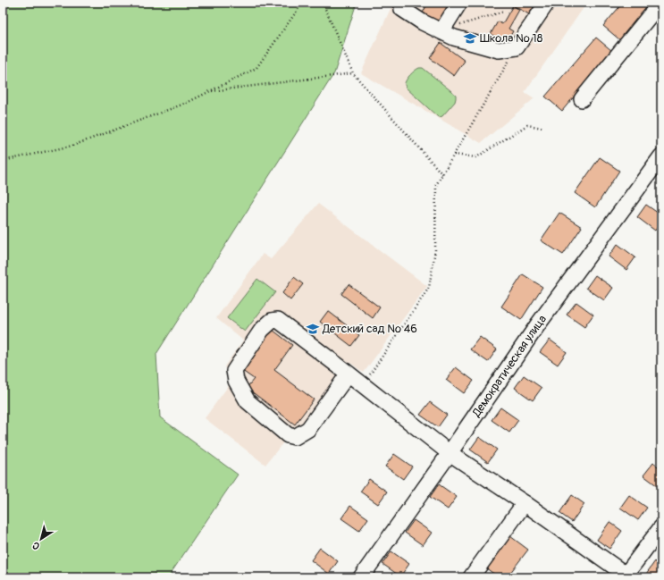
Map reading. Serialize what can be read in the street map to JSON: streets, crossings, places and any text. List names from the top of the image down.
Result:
{
  "streets": {
    "street": ["Демократическая улица"]
  },
  "places": {
    "school or university": ["Школа № 18", "Детский сад № 46"]
  },
  "north": "bottom left"
}
